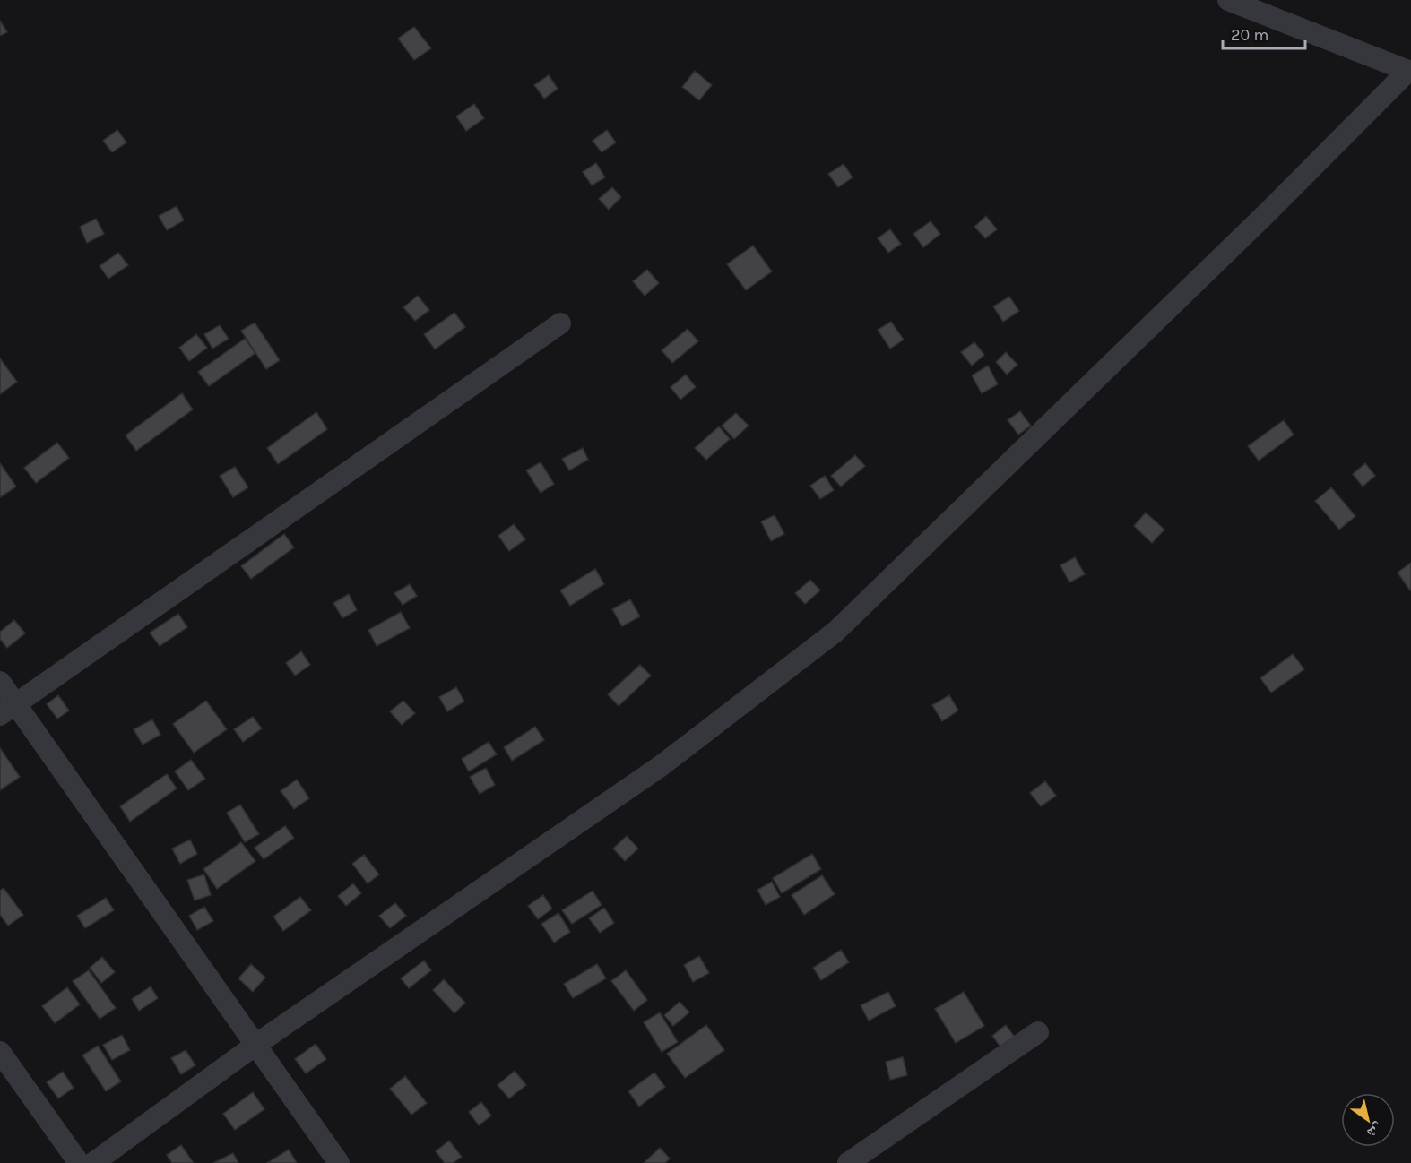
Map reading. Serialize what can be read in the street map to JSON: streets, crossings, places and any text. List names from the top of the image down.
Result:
{
  "scale_bar": "20 m",
  "north": "bottom right"
}
